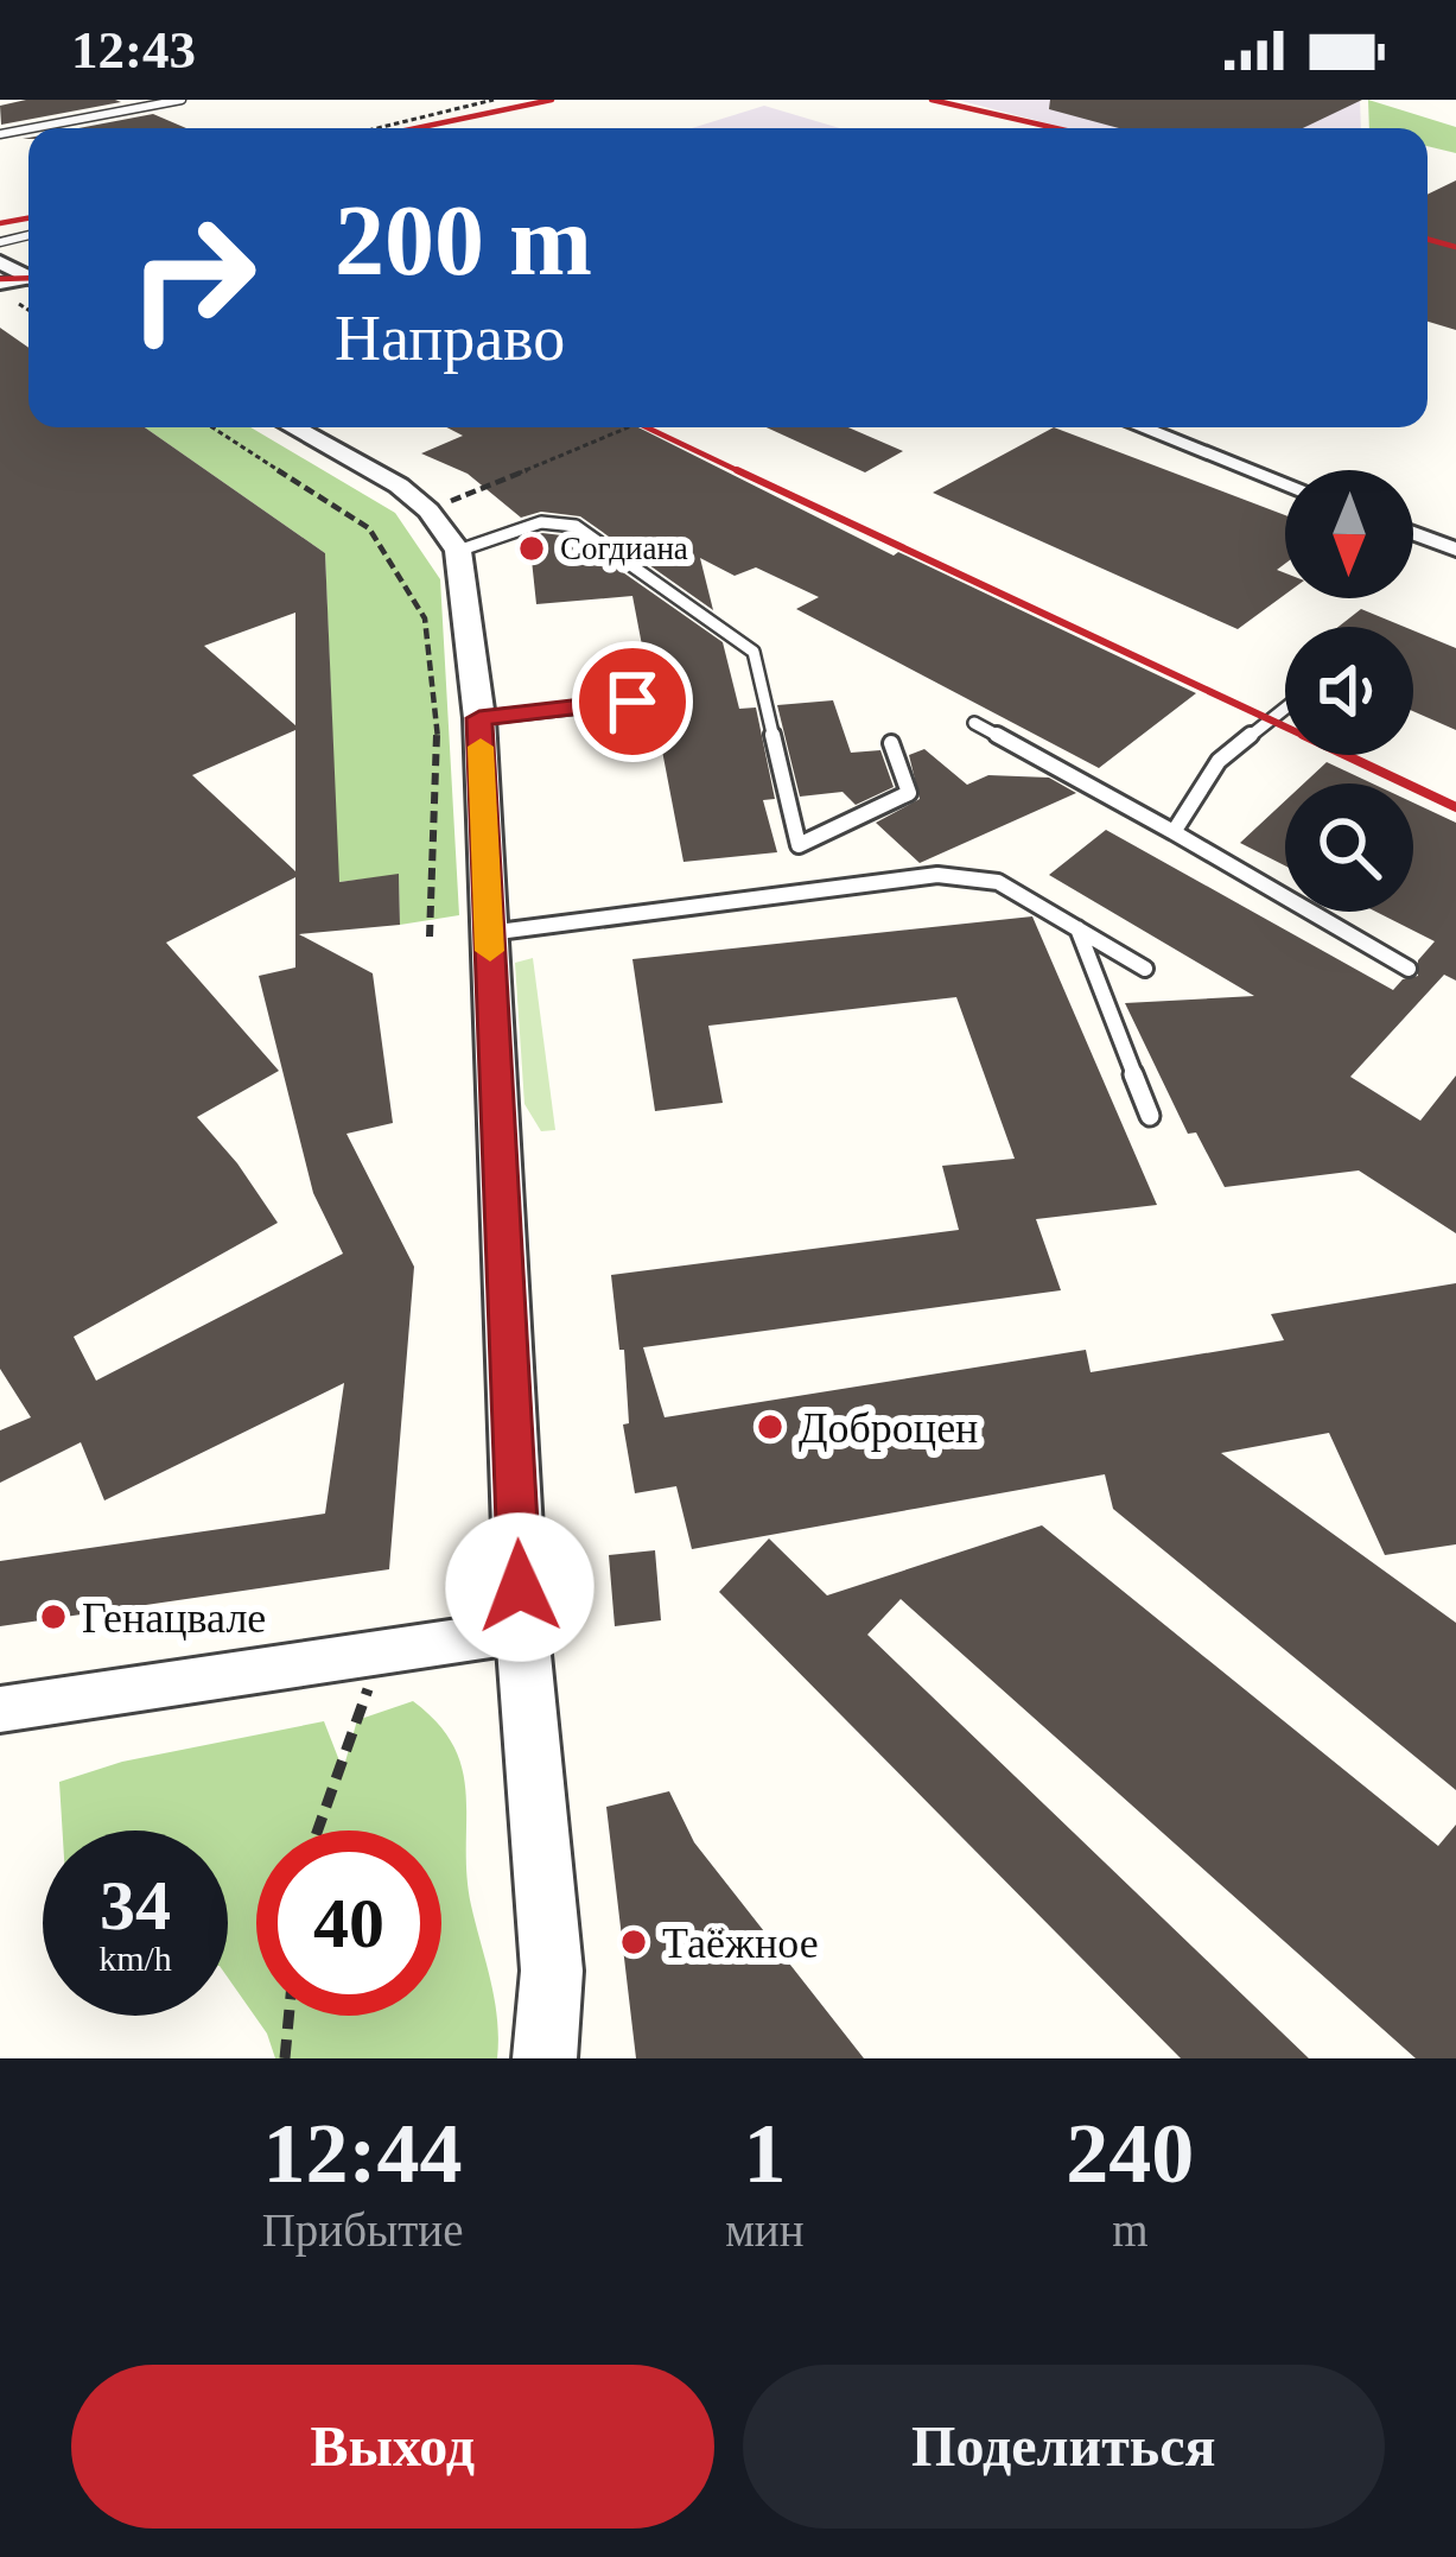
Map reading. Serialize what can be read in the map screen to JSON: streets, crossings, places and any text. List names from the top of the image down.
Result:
{
  "places": [
    "Согдиана",
    "Доброцен",
    "Генацвале",
    "Таёжное"
  ],
  "north": "bottom",
  "page": {
    "status": "12:43",
    "turn": ["200 m", "Направо"],
    "speed": "34 km/h",
    "limit": "40",
    "eta": [
      "12:44",
      "Прибытие",
      "1",
      "мин",
      "240",
      "m"
    ],
    "buttons": ["Выход", "Поделиться"]
  }
}
